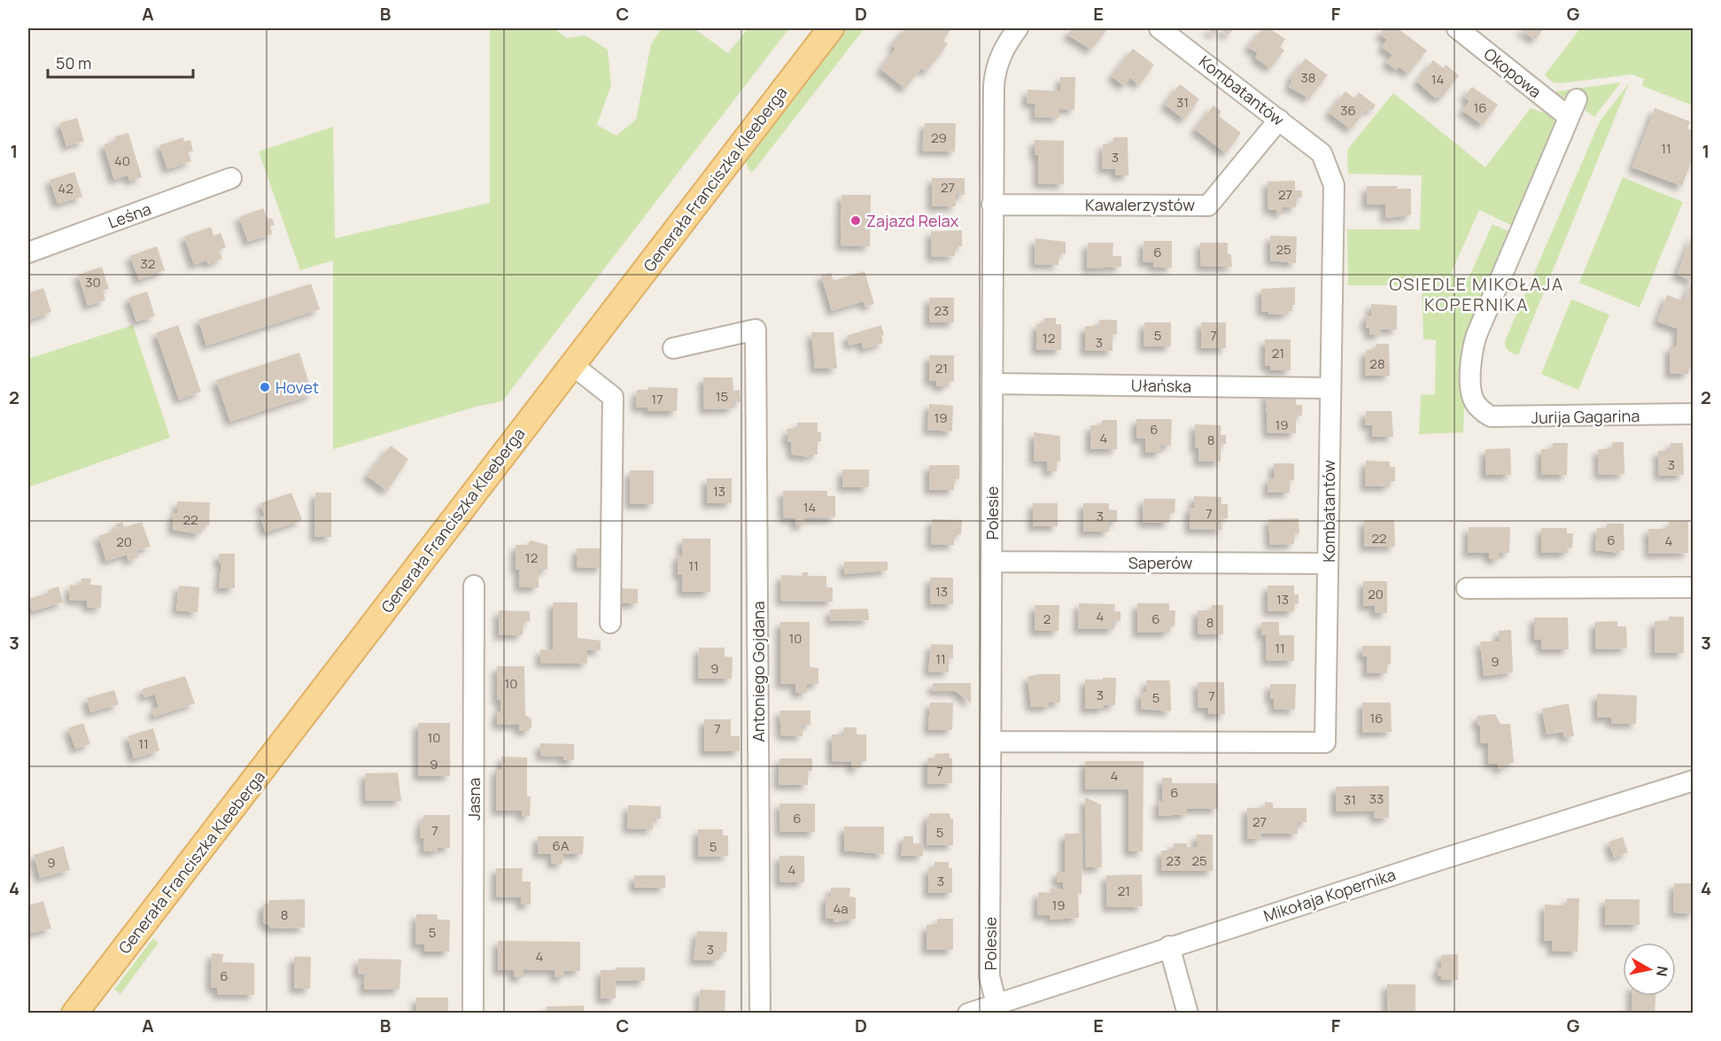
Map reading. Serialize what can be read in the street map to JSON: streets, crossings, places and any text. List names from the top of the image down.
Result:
{
  "streets": {
    "main road": ["Generała Franciszka Kleeberga"],
    "street": [
      "Okopowa",
      "Kombatantów",
      "Kawalerzystów",
      "Leśna",
      "Ułańska",
      "Jurija Gagarina",
      "Polesie",
      "Saperów",
      "Antoniego Gojdana",
      "Jasna",
      "Mikołaja Kopernika"
    ]
  },
  "crossings": [
    ["Okopowa", "Jurija Gagarina"],
    ["Kombatantów", "Kawalerzystów"],
    ["Kombatantów", "Ułańska"],
    ["Kombatantów", "Polesie"],
    ["Kombatantów", "Saperów"],
    ["Kawalerzystów", "Polesie"],
    ["Ułańska", "Polesie"],
    ["Polesie", "Saperów"],
    ["Polesie", "Mikołaja Kopernika"]
  ],
  "districts": ["OSIEDLE MIKOŁAJA KOPERNIKA"],
  "places": ["Zajazd Relax", "Hovet"],
  "house_numbers": [
    "38",
    "14",
    "31",
    "16",
    "36",
    "29",
    "11",
    "3",
    "40",
    "27",
    "42",
    "27",
    "25",
    "6",
    "32",
    "30",
    "23",
    "5",
    "7",
    "12",
    "3",
    "21",
    "28",
    "21",
    "15",
    "17",
    "19",
    "19",
    "6",
    "4",
    "8",
    "3",
    "13",
    "14",
    "7",
    "3",
    "22",
    "22",
    "6",
    "4",
    "20",
    "12",
    "11",
    "13",
    "20",
    "13",
    "4",
    "2",
    "6",
    "8",
    "10",
    "11",
    "11",
    "9",
    "9",
    "10",
    "3",
    "7",
    "5",
    "16",
    "7",
    "10",
    "11",
    "9",
    "7",
    "4",
    "6",
    "33",
    "31",
    "6",
    "27",
    "7",
    "5",
    "6A",
    "5",
    "23",
    "25",
    "9",
    "4",
    "3",
    "21",
    "19",
    "4a",
    "8",
    "5",
    "3",
    "4",
    "6"
  ],
  "scale_bar": "50 m",
  "north": "right",
  "grid": {
    "columns": [
      "A",
      "B",
      "C",
      "D",
      "E",
      "F",
      "G"
    ],
    "rows": [
      "1",
      "2",
      "3",
      "4"
    ]
  }
}
